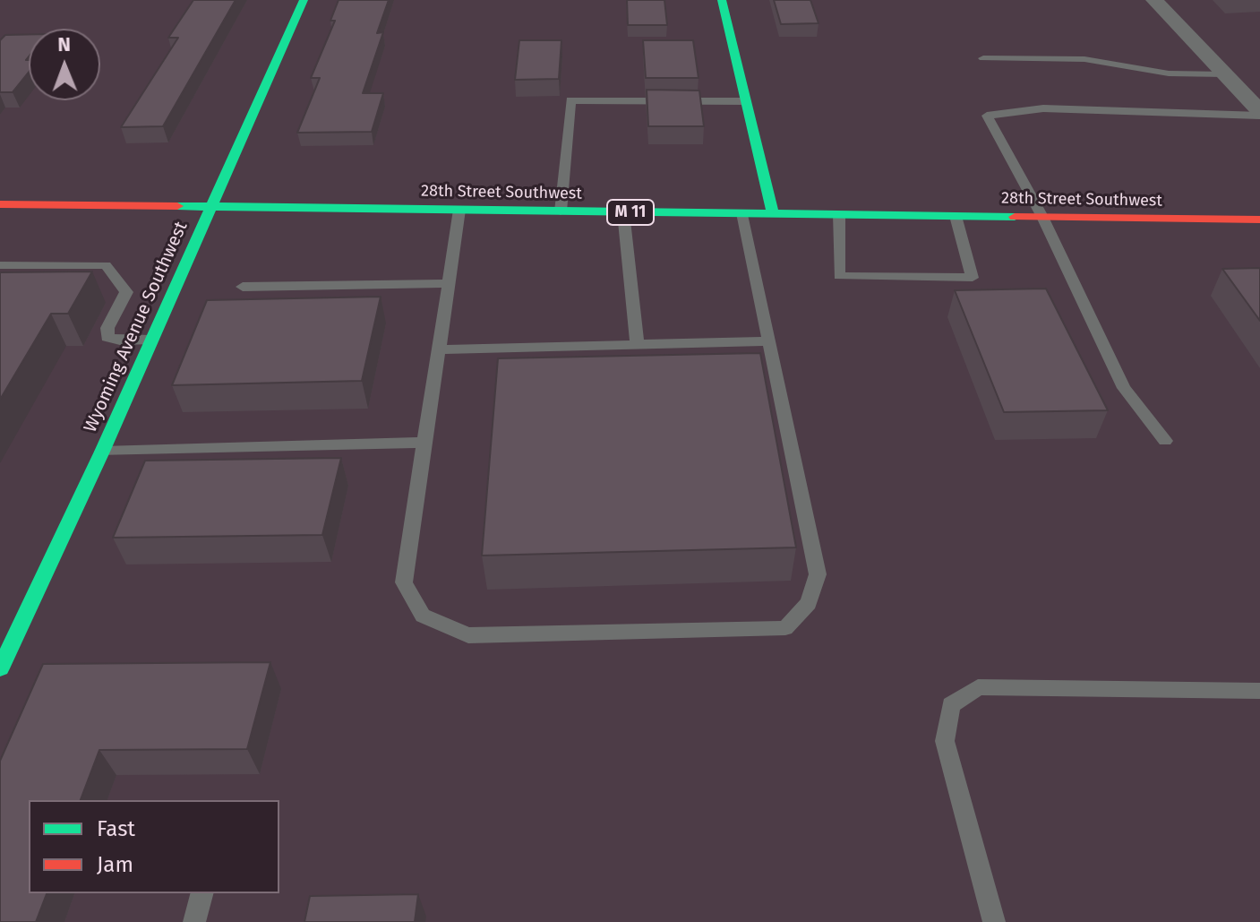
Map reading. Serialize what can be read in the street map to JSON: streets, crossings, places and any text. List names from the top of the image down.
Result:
{
  "streets": {
    "street": ["28th Street Southwest", "M 11", "Wyoming Avenue Southwest"]
  },
  "crossings": [
    ["28th Street Southwest", "Wyoming Avenue Southwest"]
  ],
  "legend": ["Fast", "Jam"],
  "north": "top"
}
